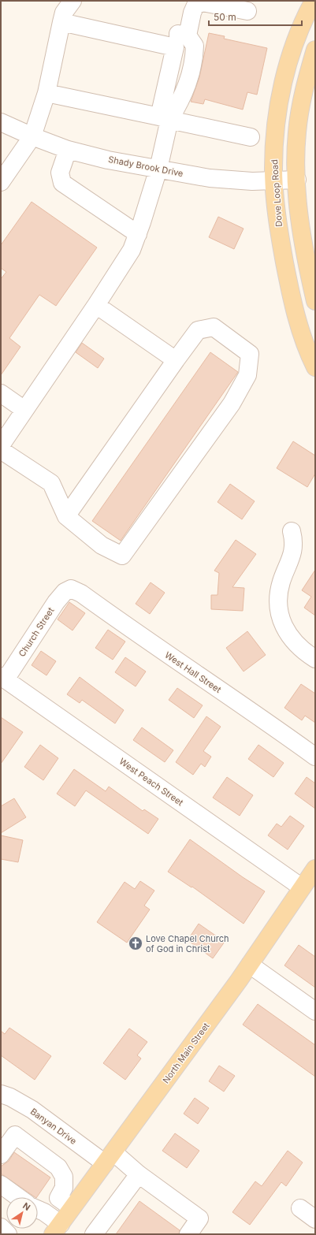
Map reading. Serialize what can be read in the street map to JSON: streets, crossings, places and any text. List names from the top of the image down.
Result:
{
  "streets": {
    "main road": ["Dove Loop Road", "North Main Street"],
    "street": [
      "Shady Brook Drive",
      "Church Street",
      "West Hall Street",
      "West Peach Street",
      "Banyan Drive"
    ]
  },
  "crossings": [
    ["Shady Brook Drive", "Dove Loop Road"],
    ["Church Street", "West Hall Street"],
    ["Church Street", "West Peach Street"],
    ["West Peach Street", "North Main Street"],
    ["North Main Street", "Banyan Drive"]
  ],
  "places": {
    "church": ["Love Chapel Church of God in Christ"]
  },
  "scale_bar": "50 m",
  "north": "top right"
}
